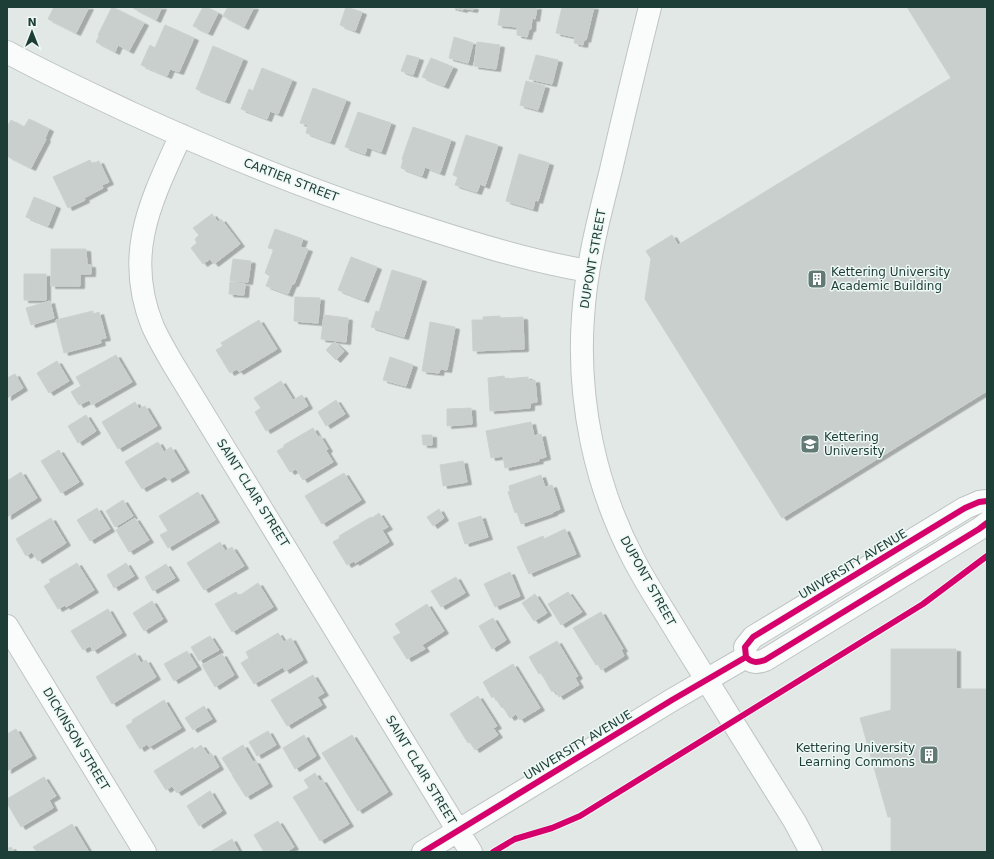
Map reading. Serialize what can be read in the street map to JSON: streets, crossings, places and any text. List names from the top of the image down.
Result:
{
  "streets": {
    "street": [
      "CARTIER STREET",
      "DUPONT STREET",
      "SAINT CLAIR STREET",
      "UNIVERSITY AVENUE",
      "DICKINSON STREET"
    ]
  },
  "crossings": [
    ["CARTIER STREET", "DUPONT STREET"],
    ["CARTIER STREET", "SAINT CLAIR STREET"],
    ["DUPONT STREET", "UNIVERSITY AVENUE"],
    ["SAINT CLAIR STREET", "UNIVERSITY AVENUE"]
  ],
  "places": {
    "building": ["Kettering University Academic Building", "Kettering University Learning Commons"],
    "school or university": ["Kettering University"]
  },
  "north": "top"
}
